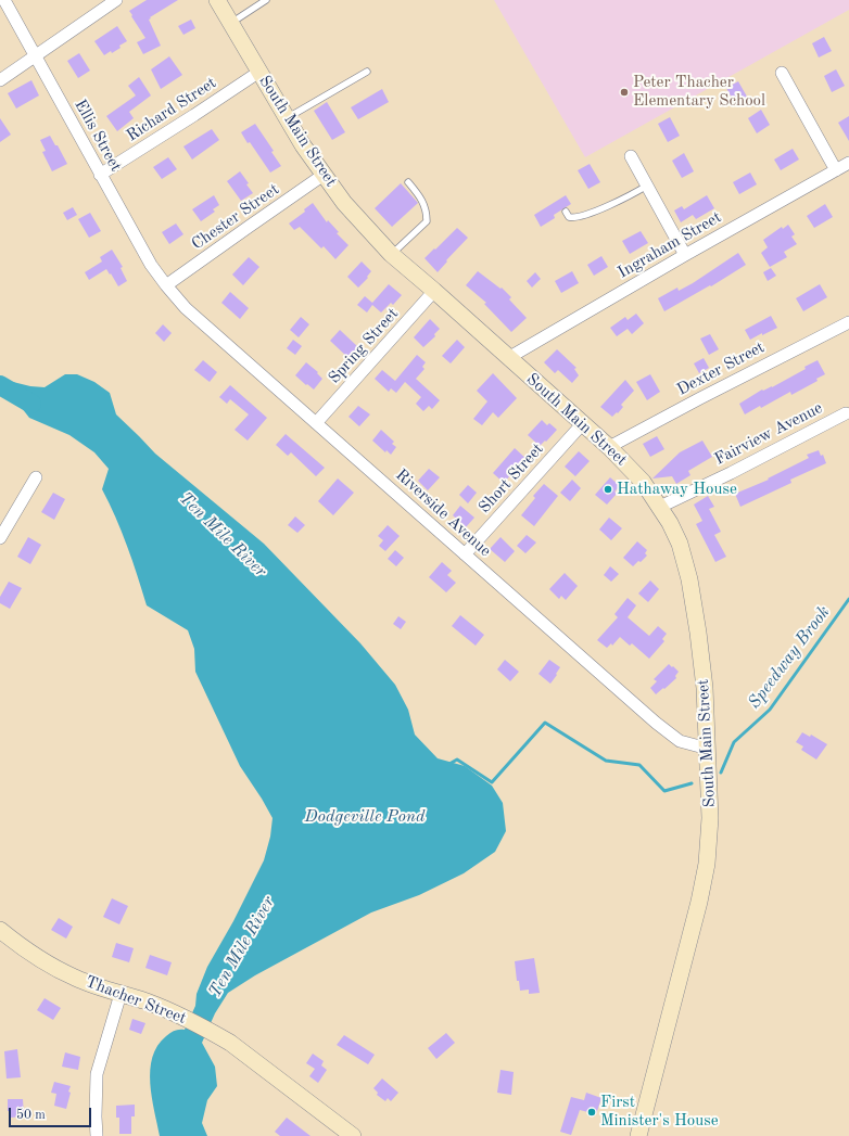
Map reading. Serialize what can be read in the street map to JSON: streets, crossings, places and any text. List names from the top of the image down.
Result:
{
  "streets": {
    "main road": ["South Main Street", "Thacher Street"],
    "street": [
      "Richard Street",
      "Ellis Street",
      "Chester Street",
      "Ingraham Street",
      "Spring Street",
      "Dexter Street",
      "Fairview Avenue",
      "Short Street",
      "Riverside Avenue"
    ]
  },
  "crossings": [
    ["Richard Street", "South Main Street"],
    ["Richard Street", "Ellis Street"],
    ["South Main Street", "Chester Street"],
    ["South Main Street", "Ingraham Street"],
    ["South Main Street", "Spring Street"],
    ["South Main Street", "Dexter Street"],
    ["South Main Street", "Fairview Avenue"],
    ["South Main Street", "Short Street"],
    ["South Main Street", "Riverside Avenue"],
    ["Ellis Street", "Chester Street"],
    ["Ellis Street", "Riverside Avenue"],
    ["Chester Street", "Riverside Avenue"],
    ["Spring Street", "Riverside Avenue"],
    ["Short Street", "Riverside Avenue"]
  ],
  "water": ["Ten Mile River", "Speedway Brook", "Dodgeville Pond"],
  "places": ["Peter Thacher Elementary School", "Hathaway House", "First Minister's House"],
  "scale_bar": "50 m"
}
